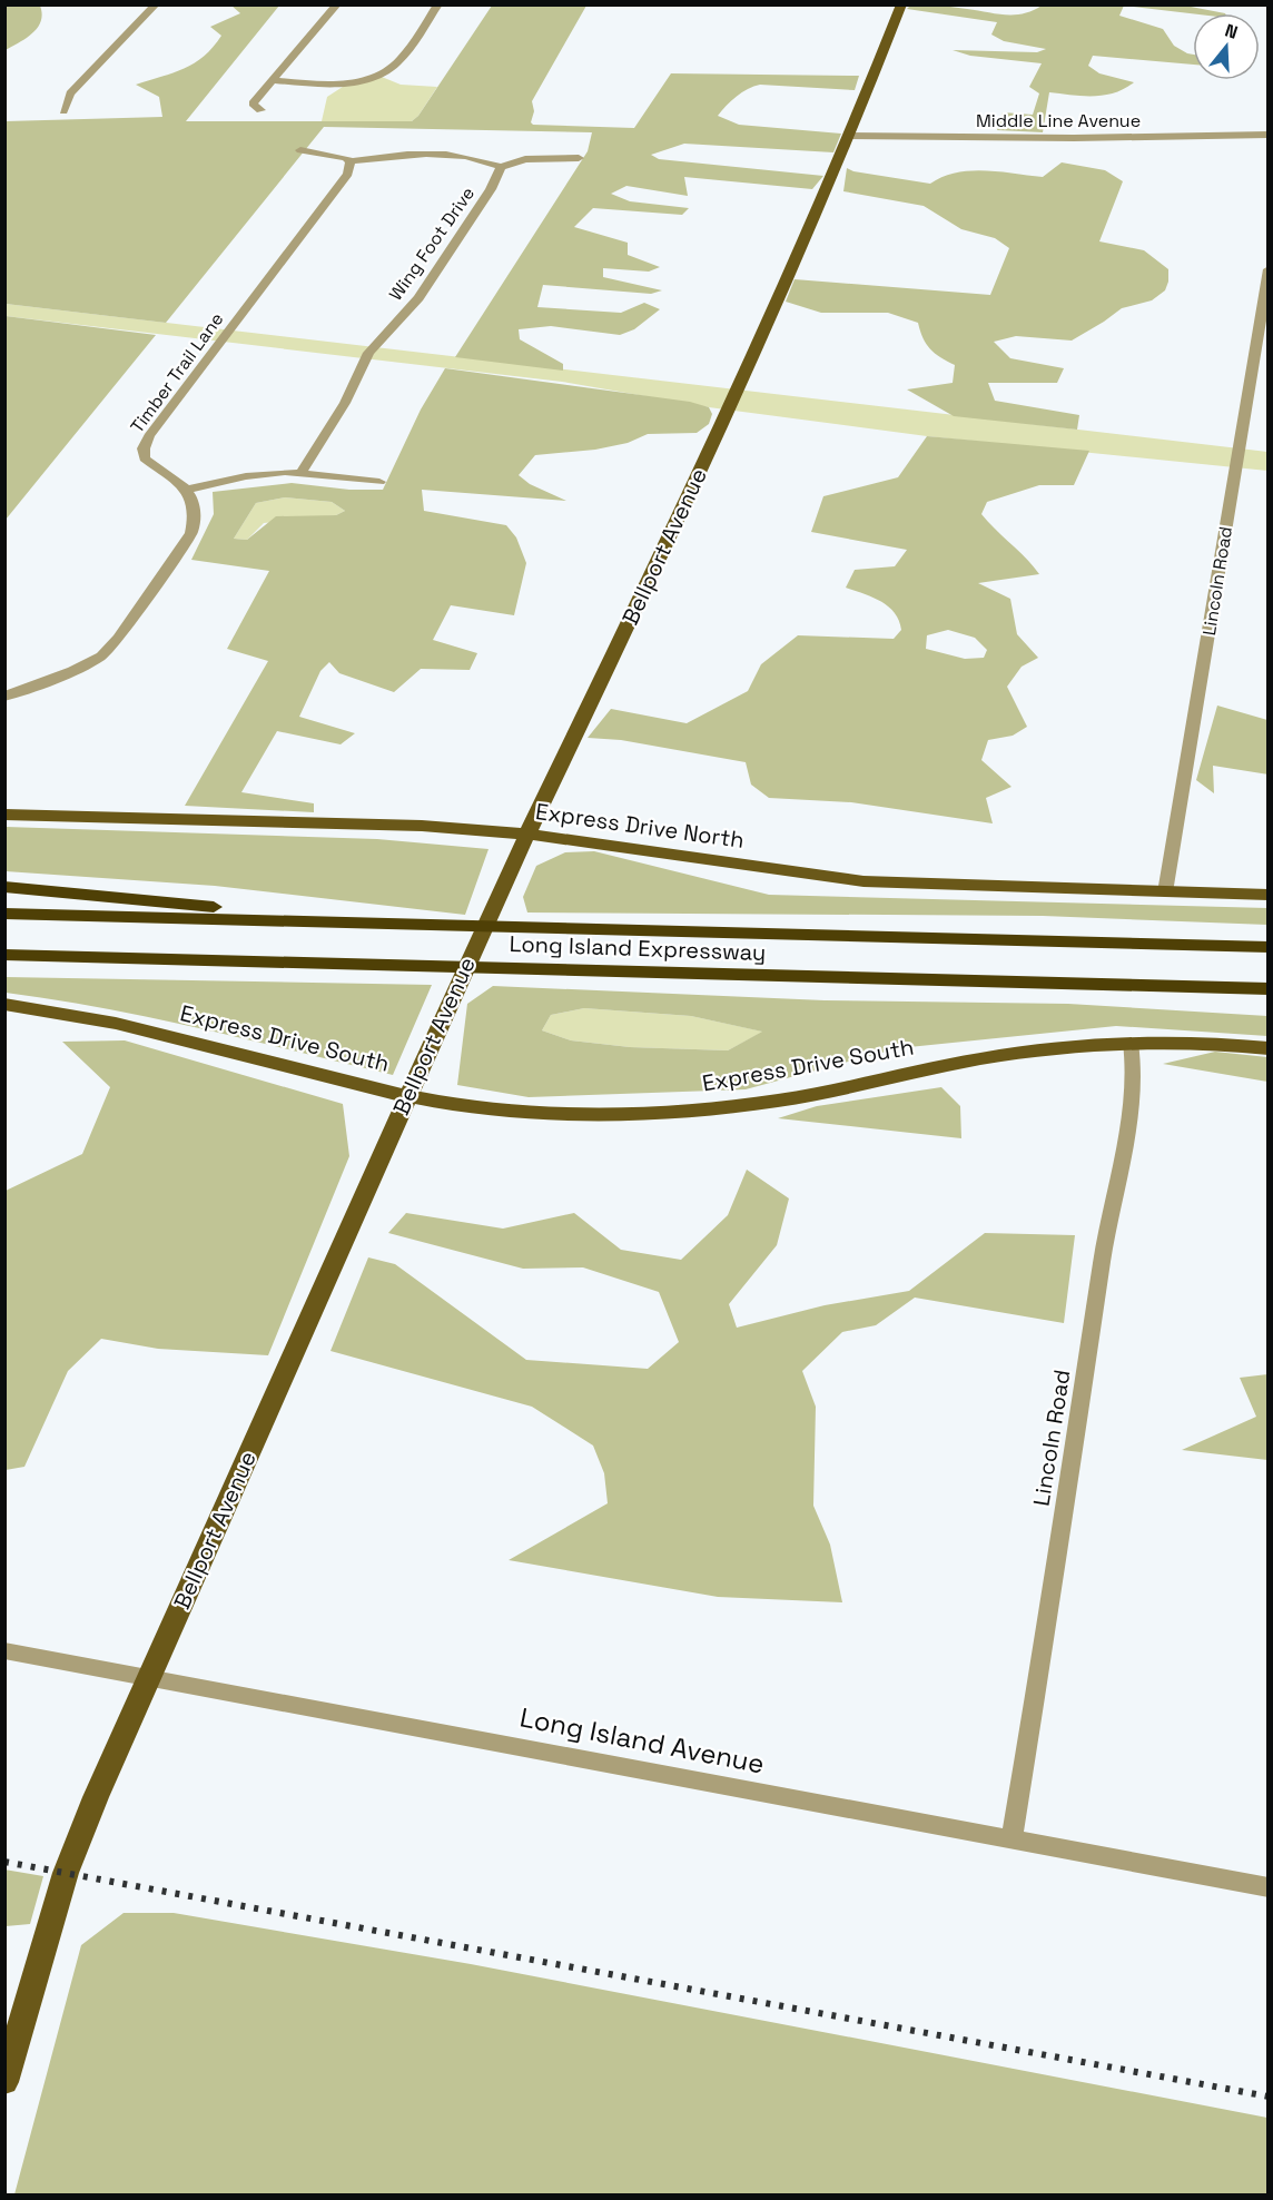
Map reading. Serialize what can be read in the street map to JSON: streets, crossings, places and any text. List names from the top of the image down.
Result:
{
  "streets": {
    "highway": ["Long Island Expressway"],
    "main road": ["Bellport Avenue", "Express Drive North", "Express Drive South"],
    "street": [
      "Middle Line Avenue",
      "Wing Foot Drive",
      "Timber Trail Lane",
      "Lincoln Road",
      "Long Island Avenue"
    ]
  },
  "crossings": [
    ["Middle Line Avenue", "Bellport Avenue"],
    ["Bellport Avenue", "Express Drive North"],
    ["Bellport Avenue", "Express Drive South"],
    ["Bellport Avenue", "Long Island Avenue"],
    ["Lincoln Road", "Express Drive North"],
    ["Lincoln Road", "Express Drive South"],
    ["Lincoln Road", "Long Island Avenue"]
  ],
  "north": "top"
}
